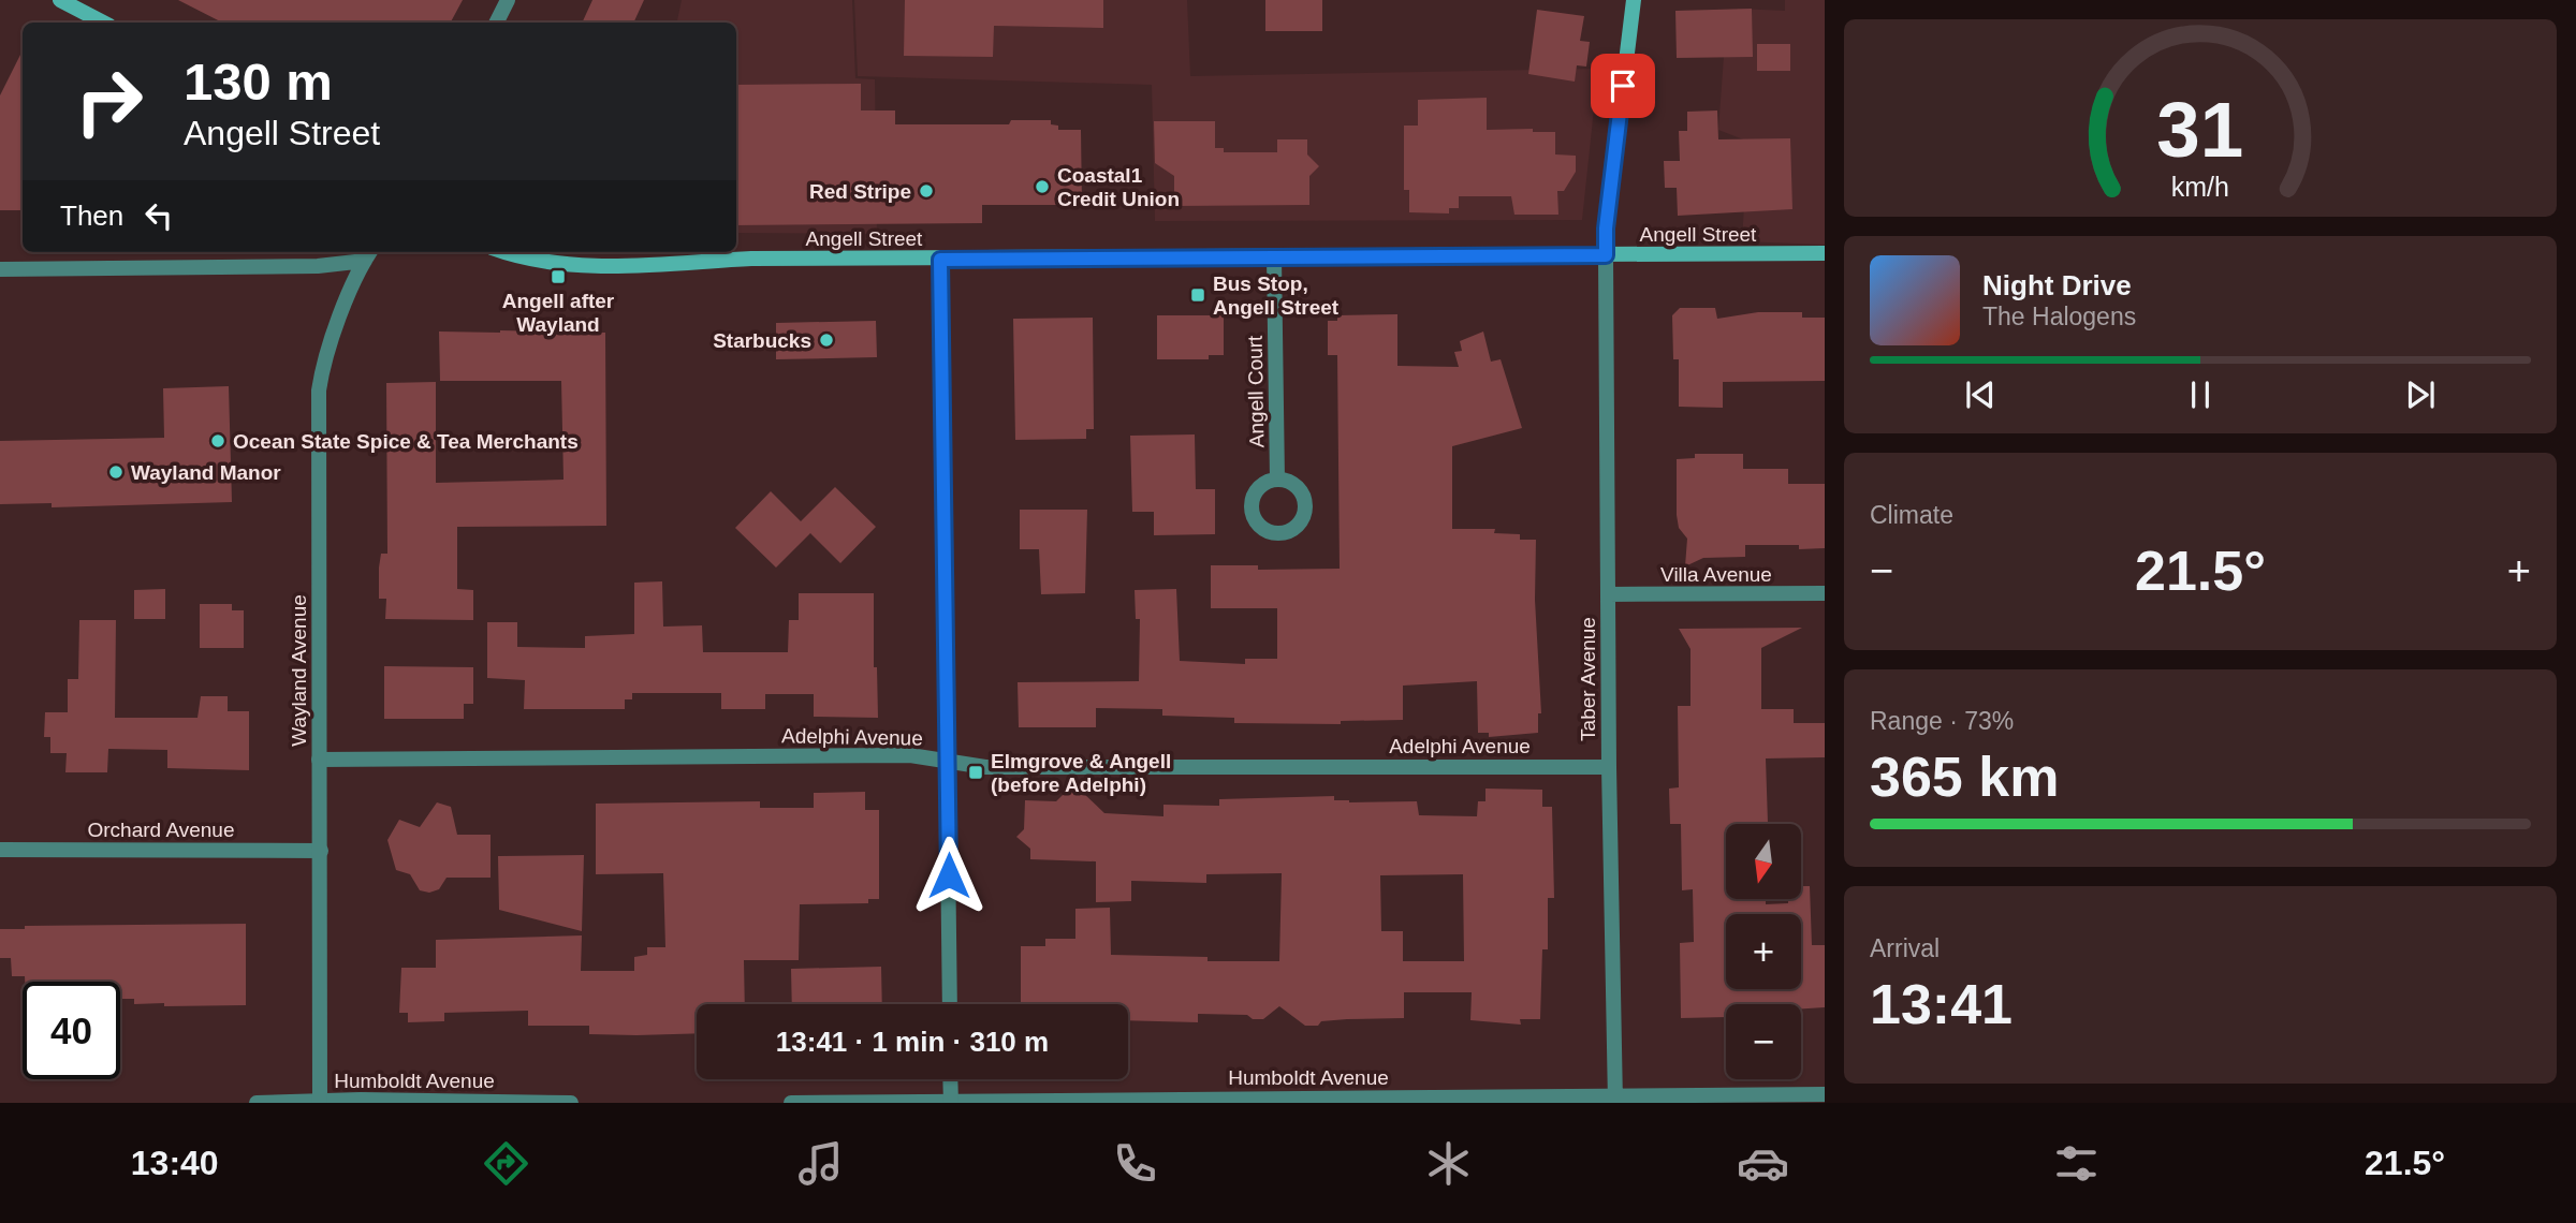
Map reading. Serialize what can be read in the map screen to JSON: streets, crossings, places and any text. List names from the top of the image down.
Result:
{
  "streets": {
    "main road": ["Angell Street"],
    "street": [
      "Angell Court",
      "Villa Avenue",
      "Wayland Avenue",
      "Taber Avenue",
      "Adelphi Avenue",
      "Orchard Avenue",
      "Humboldt Avenue"
    ]
  },
  "crossings": [
    ["Angell Street", "Angell Court"],
    ["Angell Street", "Taber Avenue"],
    ["Villa Avenue", "Taber Avenue"],
    ["Wayland Avenue", "Adelphi Avenue"],
    ["Wayland Avenue", "Orchard Avenue"],
    ["Wayland Avenue", "Humboldt Avenue"],
    ["Taber Avenue", "Adelphi Avenue"],
    ["Taber Avenue", "Humboldt Avenue"]
  ],
  "places": {
    "other": [
      "Coastal1 Credit Union",
      "Red Stripe",
      "Starbucks",
      "Ocean State Spice & Tea Merchants",
      "Wayland Manor"
    ],
    "transit": ["Angell after Wayland", "Bus Stop, Angell Street", "Elmgrove & Angell (before Adelphi)"]
  },
  "north": "bottom",
  "page": {
    "turn": ["130 m", "Angell Street"],
    "then": "Then",
    "song": ["Night Drive", "The Halogens"],
    "tile": [
      "Climate",
      ["Range · 73%", "365 km"],
      ["Arrival", "13:41"]
    ],
    "heat": ["−", "21.5°", "+"],
    "map_buttons": ["+", "−"],
    "limit": "40",
    "trip": "13:41 · 1 min · 310 m",
    "tabs": ["13:40", "21.5°"],
    "gauge": ["31", "km/h"]
  }
}
